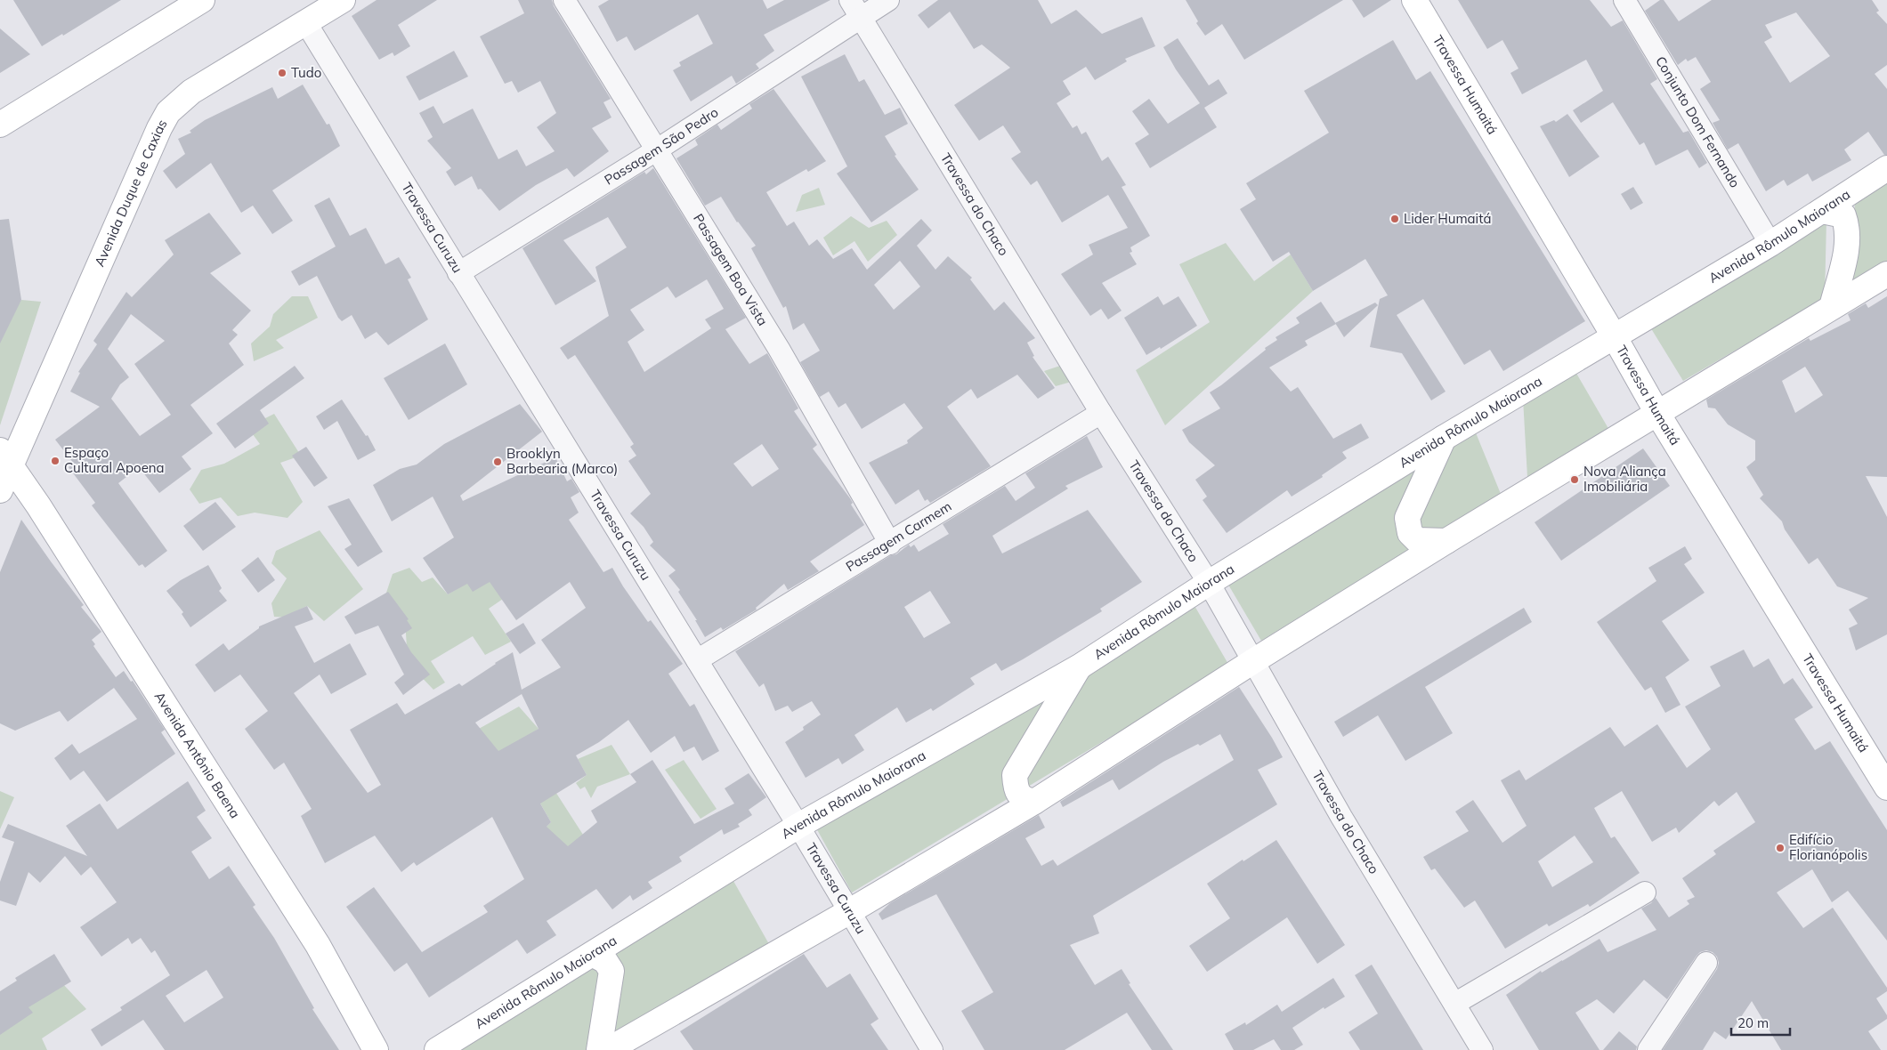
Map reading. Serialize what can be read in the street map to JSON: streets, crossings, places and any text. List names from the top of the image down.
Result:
{
  "streets": {
    "street": [
      "Travessa Humaitá",
      "Conjunto Dom Fernando",
      "Passagem São Pedro",
      "Avenida Duque de Caxias",
      "Travessa do Chaco",
      "Travessa Curuzu",
      "Avenida Rômulo Maiorana",
      "Passagem Boa Vista",
      "Passagem Carmem",
      "Avenida Antônio Baena"
    ]
  },
  "crossings": [
    ["Travessa Humaitá", "Avenida Rômulo Maiorana"],
    ["Conjunto Dom Fernando", "Avenida Rômulo Maiorana"],
    ["Passagem São Pedro", "Travessa do Chaco"],
    ["Passagem São Pedro", "Travessa Curuzu"],
    ["Passagem São Pedro", "Passagem Boa Vista"],
    ["Avenida Duque de Caxias", "Travessa Curuzu"],
    ["Avenida Duque de Caxias", "Avenida Antônio Baena"],
    ["Travessa do Chaco", "Avenida Rômulo Maiorana"],
    ["Travessa do Chaco", "Passagem Carmem"],
    ["Travessa Curuzu", "Avenida Rômulo Maiorana"],
    ["Travessa Curuzu", "Passagem Carmem"],
    ["Passagem Boa Vista", "Passagem Carmem"]
  ],
  "places": [
    "Tudo",
    "Lider Humaitá",
    "Espaço Cultural Apoena",
    "Brooklyn Barbearia (Marco)",
    "Nova Aliança Imobiliária",
    "Edifício Florianópolis"
  ],
  "scale_bar": "20 m"
}
